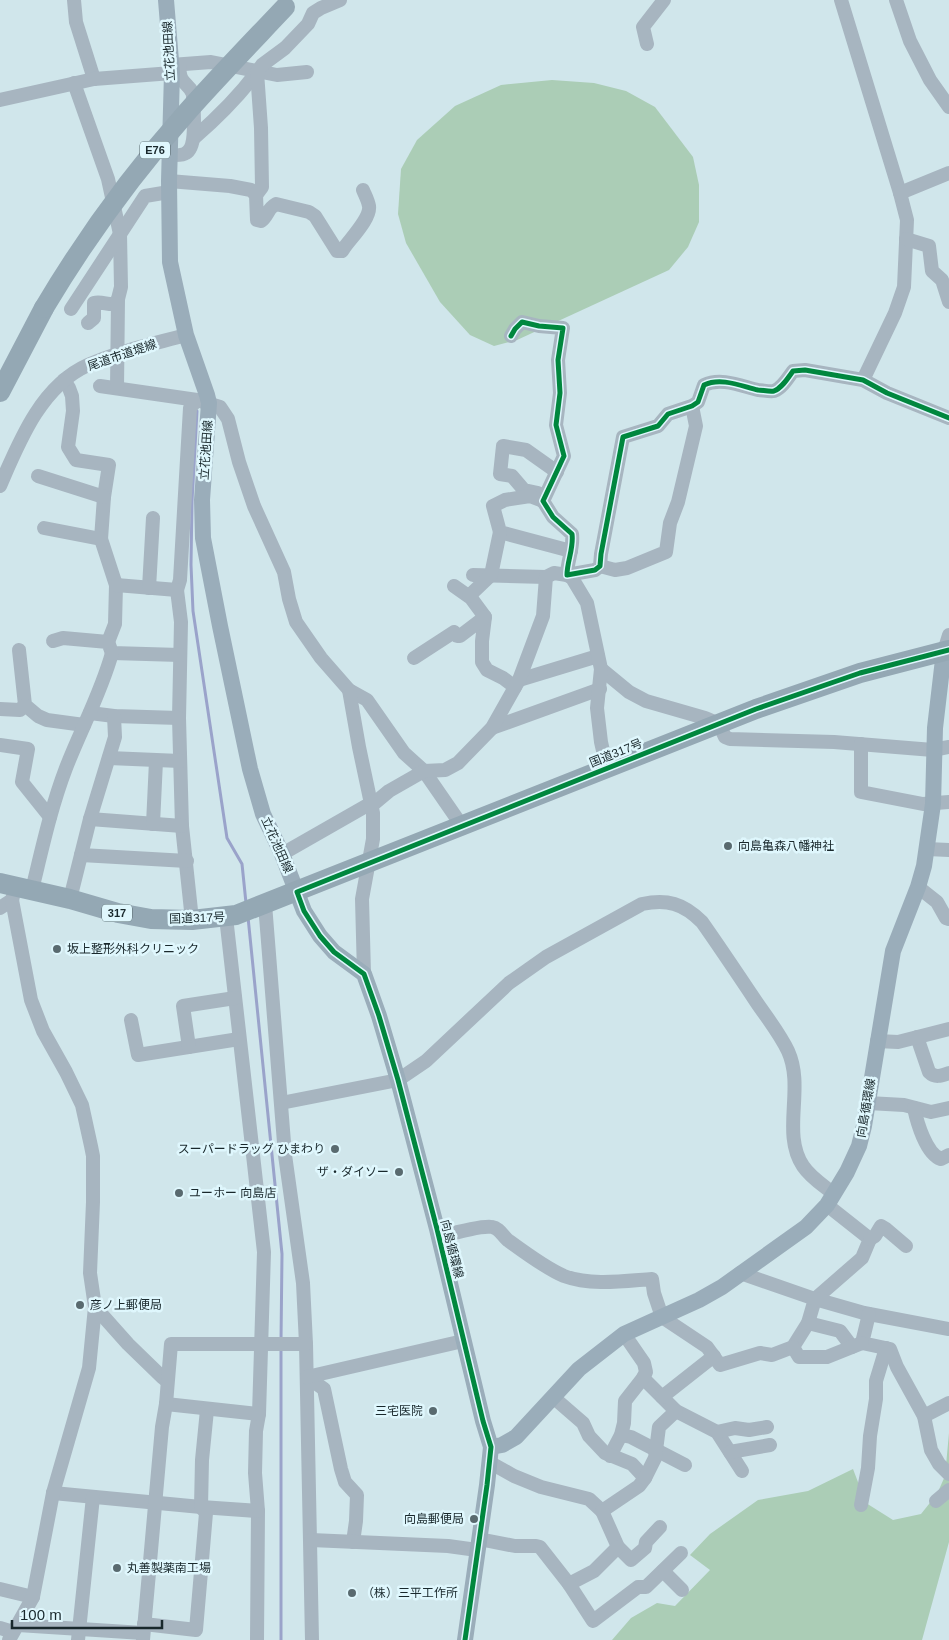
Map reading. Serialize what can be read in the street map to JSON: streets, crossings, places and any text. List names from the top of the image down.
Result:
{
  "streets": {
    "highway": ["E76", "国道317号", "317"],
    "main road": ["立花池田線", "向島循環線"],
    "street": ["尾道市道堤線"]
  },
  "crossings": [
    ["立花池田線", "尾道市道堤線"],
    ["立花池田線", "国道317号"],
    ["国道317号", "向島循環線"]
  ],
  "places": [
    "向島亀森八幡神社",
    "坂上整形外科クリニック",
    "スーパードラッグ ひまわり",
    "ザ・ダイソー",
    "ユーホー 向島店",
    "彦ノ上郵便局",
    "三宅医院",
    "向島郵便局",
    "丸善製薬南工場",
    "（株）三平工作所"
  ],
  "scale_bar": "100 m"
}
